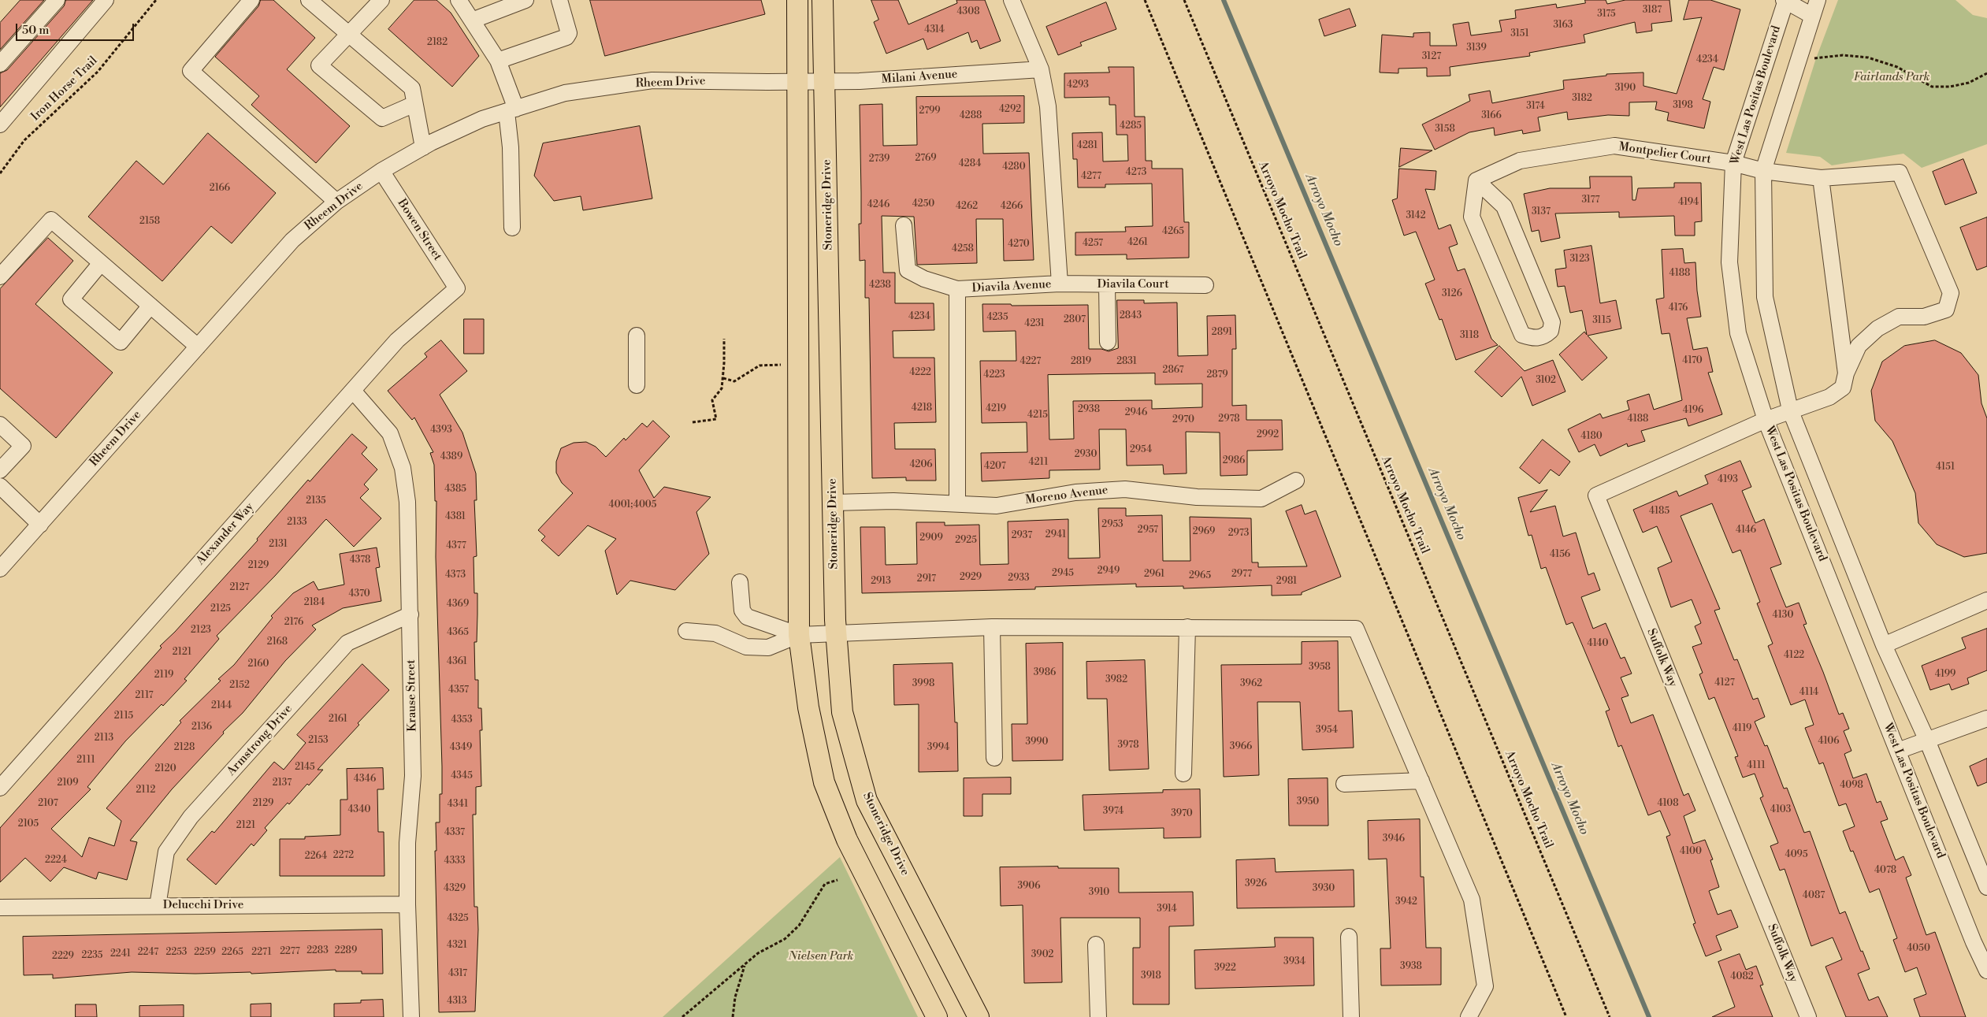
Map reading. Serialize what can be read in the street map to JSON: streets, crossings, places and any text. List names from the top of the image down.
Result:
{
  "streets": {
    "main road": ["Stoneridge Drive"],
    "street": [
      "Milani Avenue",
      "Rheem Drive",
      "West Las Positas Boulevard",
      "Montpelier Court",
      "Bowen Street",
      "Diavila Court",
      "Diavila Avenue",
      "Moreno Avenue",
      "Alexander Way",
      "Suffolk Way",
      "Krause Street",
      "Armstrong Drive",
      "Delucchi Drive"
    ],
    "path": ["Iron Horse Trail", "Arroyo Mocho Trail"]
  },
  "crossings": [
    ["Milani Avenue", "Rheem Drive"],
    ["Milani Avenue", "Stoneridge Drive"],
    ["Milani Avenue", "Diavila Avenue"],
    ["Rheem Drive", "Bowen Street"],
    ["West Las Positas Boulevard", "Montpelier Court"],
    ["West Las Positas Boulevard", "Suffolk Way"],
    ["Montpelier Court", "Suffolk Way"],
    ["Stoneridge Drive", "Moreno Avenue"],
    ["Bowen Street", "Alexander Way"],
    ["Diavila Court", "Diavila Avenue"],
    ["Diavila Avenue", "Moreno Avenue"],
    ["Alexander Way", "Krause Street"],
    ["Krause Street", "Armstrong Drive"],
    ["Krause Street", "Delucchi Drive"],
    ["Armstrong Drive", "Delucchi Drive"]
  ],
  "water": ["Arroyo Mocho"],
  "parks": ["Fairlands Park", "Nielsen Park"],
  "house_numbers": [
    "3187",
    "4308",
    "3175",
    "3163",
    "4314",
    "3151",
    "2182",
    "3139",
    "3127",
    "4234",
    "4293",
    "3190",
    "3182",
    "3198",
    "3174",
    "4292",
    "2799",
    "4288",
    "3166",
    "4285",
    "3158",
    "4281",
    "2769",
    "2739",
    "4284",
    "4280",
    "4273",
    "4277",
    "2166",
    "3177",
    "4194",
    "4250",
    "4246",
    "4262",
    "4266",
    "3137",
    "3142",
    "2158",
    "4265",
    "4261",
    "4257",
    "4270",
    "4258",
    "3123",
    "4188",
    "4238",
    "3126",
    "4176",
    "2843",
    "4234",
    "4235",
    "2807",
    "3115",
    "4231",
    "2891",
    "3118",
    "4170",
    "4227",
    "2819",
    "2831",
    "2867",
    "4222",
    "4223",
    "2879",
    "3102",
    "4218",
    "4219",
    "2938",
    "4196",
    "2946",
    "4215",
    "2978",
    "4188",
    "2970",
    "4393",
    "2992",
    "4180",
    "2954",
    "2930",
    "4389",
    "2986",
    "4211",
    "4206",
    "4207",
    "4151",
    "4193",
    "4385",
    "2135",
    "4001;4005",
    "4185",
    "4381",
    "2133",
    "2953",
    "2957",
    "4146",
    "2969",
    "2973",
    "2941",
    "2937",
    "2909",
    "2925",
    "2131",
    "4377",
    "4156",
    "4378",
    "2129",
    "2949",
    "2945",
    "2961",
    "2977",
    "4373",
    "2965",
    "2929",
    "2933",
    "2917",
    "2913",
    "2981",
    "2127",
    "4370",
    "2184",
    "4369",
    "2125",
    "4130",
    "2176",
    "2123",
    "4365",
    "2168",
    "4140",
    "2121",
    "4122",
    "4361",
    "2160",
    "3958",
    "3986",
    "4199",
    "2119",
    "3982",
    "4127",
    "3998",
    "3962",
    "2152",
    "4357",
    "4114",
    "2117",
    "2144",
    "2115",
    "2161",
    "4353",
    "2136",
    "4119",
    "3954",
    "2113",
    "2153",
    "4106",
    "3990",
    "3978",
    "3966",
    "2128",
    "4349",
    "3994",
    "2111",
    "4111",
    "2145",
    "2120",
    "4345",
    "4346",
    "2109",
    "2137",
    "4098",
    "2112",
    "3950",
    "2107",
    "2129",
    "4108",
    "4341",
    "4340",
    "4103",
    "3974",
    "3970",
    "2105",
    "2121",
    "4337",
    "3946",
    "4100",
    "4095",
    "2272",
    "2264",
    "2224",
    "4333",
    "4078",
    "3926",
    "3906",
    "4329",
    "3930",
    "3910",
    "4087",
    "3942",
    "3914",
    "4325",
    "4321",
    "4050",
    "2283",
    "2289",
    "2277",
    "2247",
    "2253",
    "2259",
    "2265",
    "2271",
    "2241",
    "3902",
    "2235",
    "2229",
    "3934",
    "3938",
    "3922",
    "4317",
    "3918",
    "4082",
    "4313"
  ],
  "scale_bar": "50 m"
}
